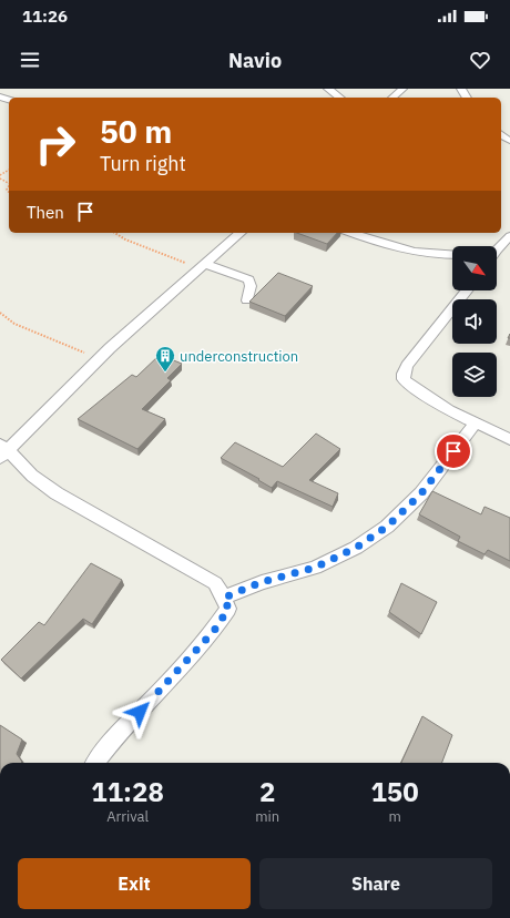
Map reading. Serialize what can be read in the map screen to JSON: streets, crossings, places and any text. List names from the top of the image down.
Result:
{
  "places": {
    "building": ["underconstruction"]
  },
  "north": "bottom right",
  "page": {
    "status": "11:26",
    "header": "Navio",
    "turn": ["50 m", "Turn right"],
    "then": "Then",
    "eta": [
      "11:28",
      "Arrival",
      "2",
      "min",
      "150",
      "m"
    ],
    "buttons": ["Exit", "Share"]
  }
}
